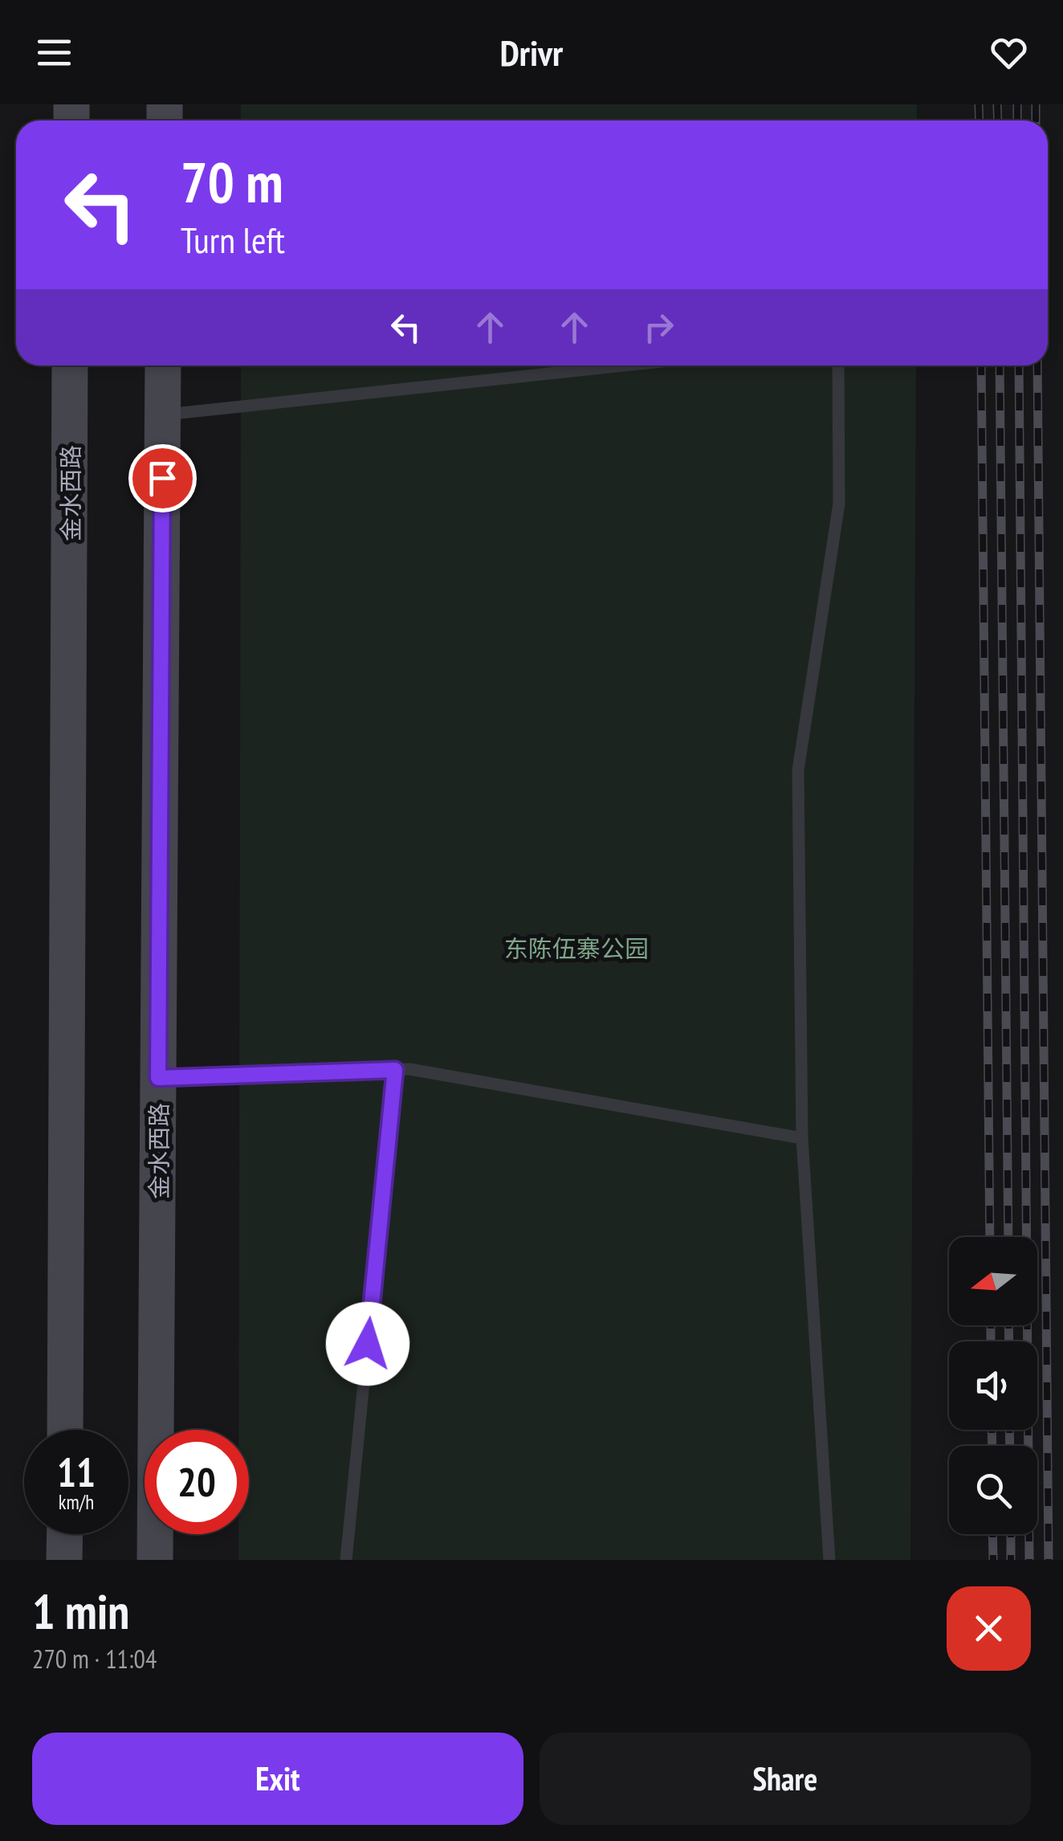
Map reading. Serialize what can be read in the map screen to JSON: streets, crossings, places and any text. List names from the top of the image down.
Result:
{
  "streets": {
    "main road": ["金水西路"]
  },
  "parks": ["东陈伍寨公园"],
  "north": "left",
  "page": {
    "header": "Drivr",
    "turn": ["70 m", "Turn left"],
    "speed": "11 km/h",
    "limit": "20",
    "heading": ["1 min", "270 m · 11:04"],
    "buttons": ["Exit", "Share"]
  }
}
